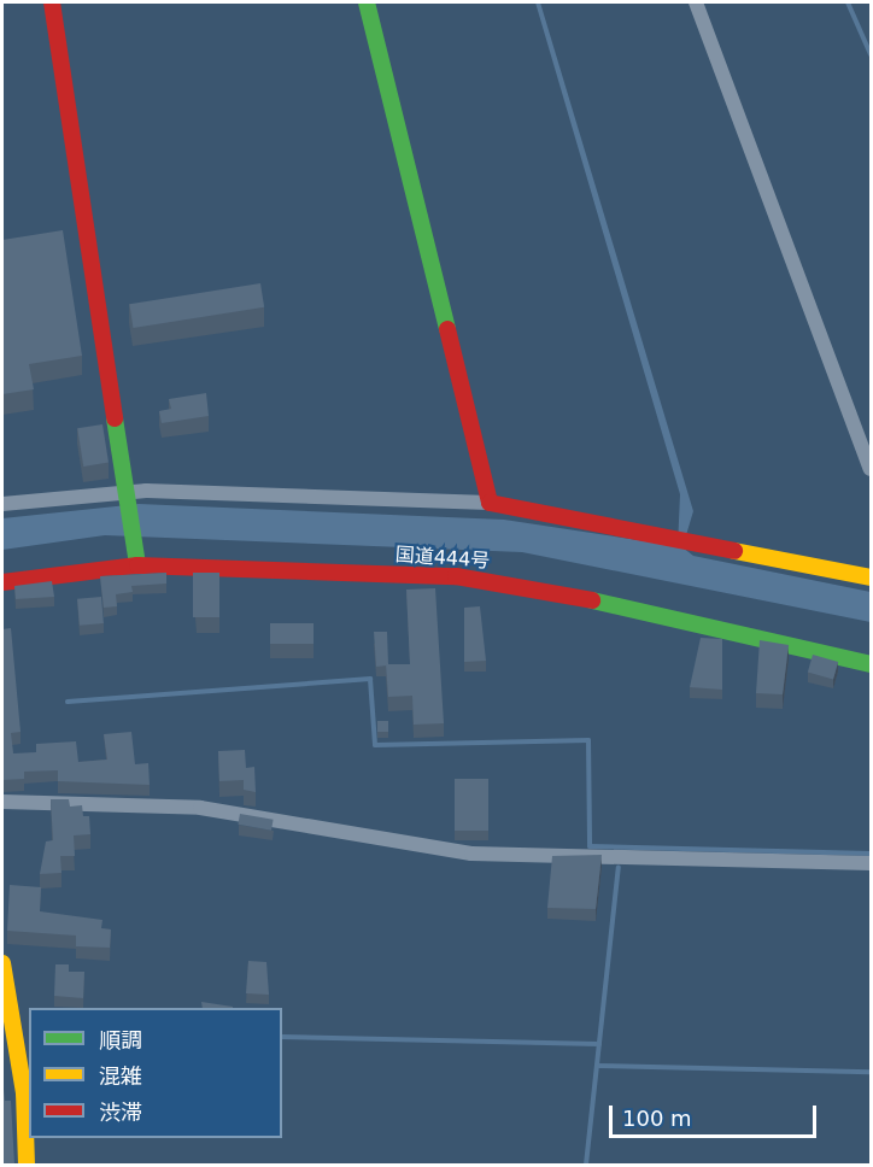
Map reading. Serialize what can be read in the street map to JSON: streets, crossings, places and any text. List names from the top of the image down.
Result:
{
  "streets": {
    "main road": ["国道444号"]
  },
  "legend": ["順調", "混雑", "渋滞"],
  "scale_bar": "100 m"
}
